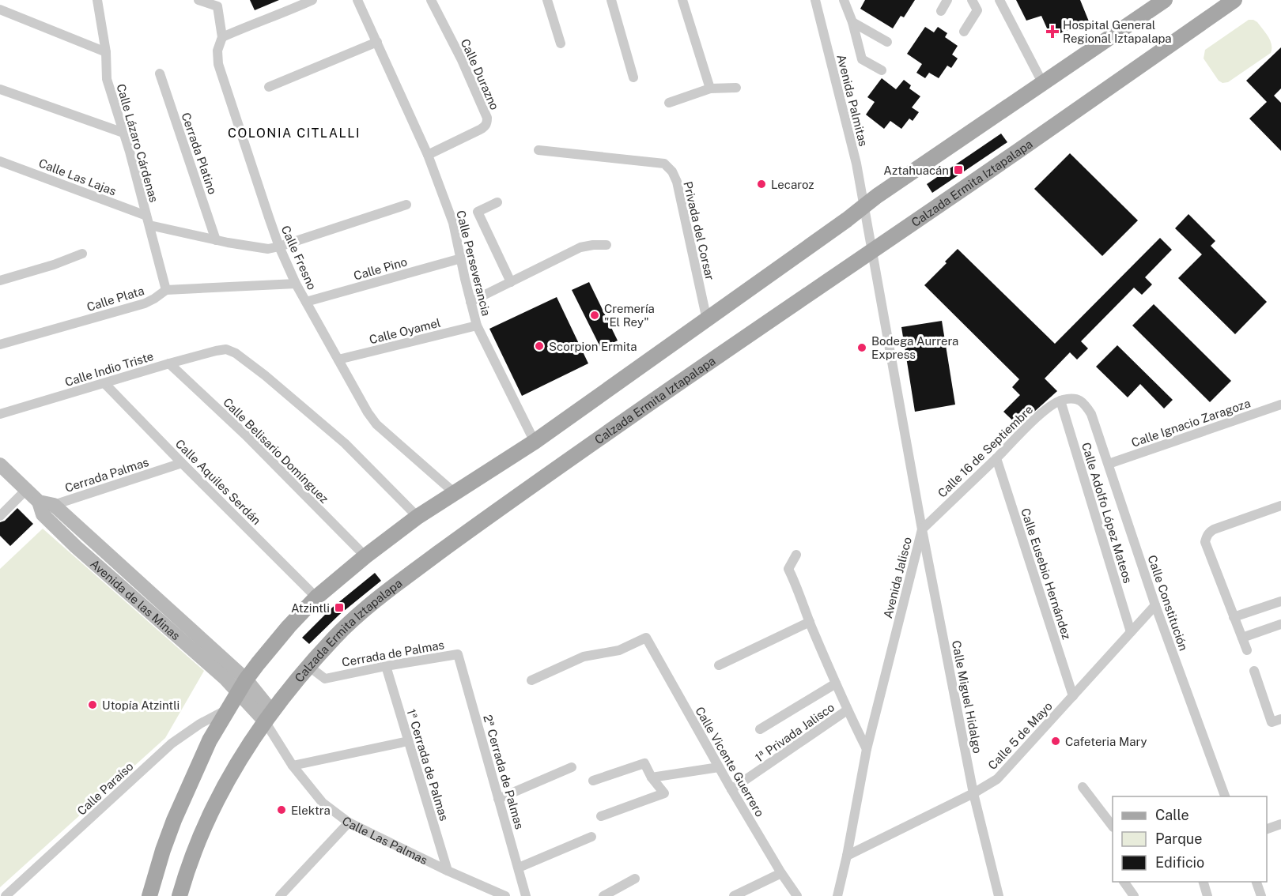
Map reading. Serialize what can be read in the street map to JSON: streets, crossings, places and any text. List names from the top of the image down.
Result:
{
  "streets": {
    "main road": ["Calzada Ermita Iztapalapa"],
    "street": [
      "Calle Durazno",
      "Avenida Palmitas",
      "Calle Lázaro Cárdenas",
      "Cerrada Platino",
      "Calle Las Lajas",
      "Privada del Corsar",
      "Calle Fresno",
      "Calle Perseverancia",
      "Calle Pino",
      "Calle Plata",
      "Calle Oyamel",
      "Calle Indio Triste",
      "Calle Ignacio Zaragoza",
      "Calle Belisario Domínguez",
      "Calle 16 de Septiembre",
      "Cerrada Palmas",
      "Calle Aquiles Serdán",
      "Calle Adolfo López Mateos",
      "Calle Eusebio Hernández",
      "Avenida Jalisco",
      "Avenida de las Minas",
      "Calle Constitución",
      "Cerrada de Palmas",
      "Calle Miguel Hidalgo",
      "1ª Privada Jalisco",
      "Calle 5 de Mayo",
      "Calle Vicente Guerrero",
      "1ª Cerrada de Palmas",
      "2ª Cerrada de Palmas",
      "Calle Paraíso",
      "Calle Las Palmas"
    ]
  },
  "crossings": [
    ["Calle Durazno", "Calle Perseverancia"],
    ["Avenida Palmitas", "Avenida Jalisco"],
    ["Calle Lázaro Cárdenas", "Calle Las Lajas"],
    ["Calle Lázaro Cárdenas", "Calle Plata"],
    ["Cerrada Platino", "Calle Las Lajas"],
    ["Calle Las Lajas", "Calle Fresno"],
    ["Calzada Ermita Iztapalapa", "Avenida Jalisco"],
    ["Calzada Ermita Iztapalapa", "Cerrada de Palmas"],
    ["Calzada Ermita Iztapalapa", "Calle Las Palmas"],
    ["Calle Fresno", "Calle Pino"],
    ["Calle Fresno", "Calle Plata"],
    ["Calle Fresno", "Calle Oyamel"],
    ["Calle Perseverancia", "Calle Pino"],
    ["Calle Perseverancia", "Calle Oyamel"],
    ["Calle Indio Triste", "Calle Belisario Domínguez"],
    ["Calle Indio Triste", "Calle Aquiles Serdán"],
    ["Calle Ignacio Zaragoza", "Calle Constitución"],
    ["Calle 16 de Septiembre", "Calle Adolfo López Mateos"],
    ["Calle 16 de Septiembre", "Calle Eusebio Hernández"],
    ["Calle 16 de Septiembre", "Avenida Jalisco"],
    ["Calle 16 de Septiembre", "Calle Constitución"],
    ["Calle 16 de Septiembre", "Calle Miguel Hidalgo"],
    ["Cerrada Palmas", "Calle Aquiles Serdán"],
    ["Cerrada Palmas", "Avenida de las Minas"],
    ["Calle Adolfo López Mateos", "Calle Constitución"],
    ["Calle Adolfo López Mateos", "Calle 5 de Mayo"],
    ["Calle Eusebio Hernández", "Calle 5 de Mayo"],
    ["Avenida Jalisco", "Calle Miguel Hidalgo"],
    ["Avenida Jalisco", "Calle 5 de Mayo"],
    ["Avenida de las Minas", "Calle Las Palmas"],
    ["Calle Constitución", "Calle 5 de Mayo"],
    ["Cerrada de Palmas", "1ª Cerrada de Palmas"],
    ["Cerrada de Palmas", "2ª Cerrada de Palmas"],
    ["Calle Miguel Hidalgo", "Calle 5 de Mayo"],
    ["1ª Privada Jalisco", "Calle Vicente Guerrero"],
    ["1ª Cerrada de Palmas", "Calle Las Palmas"]
  ],
  "districts": ["COLONIA CITLALLI"],
  "places": {
    "health": ["Hospital General Regional Iztapalapa"],
    "transit": ["Aztahuacán", "Atzintli"],
    "other": [
      "Lecaroz",
      "Cremería \"El Rey\"",
      "Scorpion Ermita",
      "Bodega Aurrera Express",
      "Utopía Atzintli",
      "Cafeteria Mary",
      "Elektra"
    ]
  },
  "legend": ["Calle", "Parque", "Edificio"]
}
